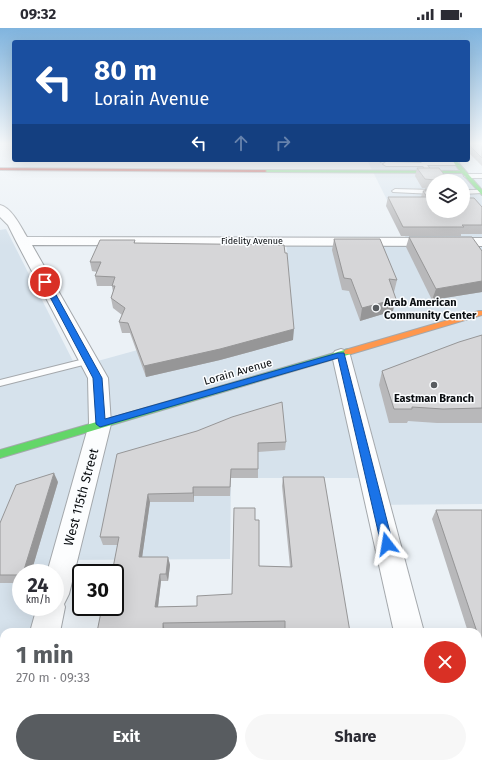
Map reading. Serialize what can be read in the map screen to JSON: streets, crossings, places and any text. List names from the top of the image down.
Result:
{
  "streets": {
    "street": ["Fidelity Avenue", "Lorain Avenue", "West 115th Street"]
  },
  "crossings": [
    ["Fidelity Avenue", "West 115th Street"],
    ["Lorain Avenue", "West 115th Street"]
  ],
  "places": ["Arab American Community Center", "Eastman Branch"],
  "page": {
    "status": "09:32",
    "turn": ["80 m", "Lorain Avenue"],
    "speed": "24 km/h",
    "limit": "30",
    "heading": ["1 min", "270 m · 09:33"],
    "buttons": ["Exit", "Share"]
  }
}
